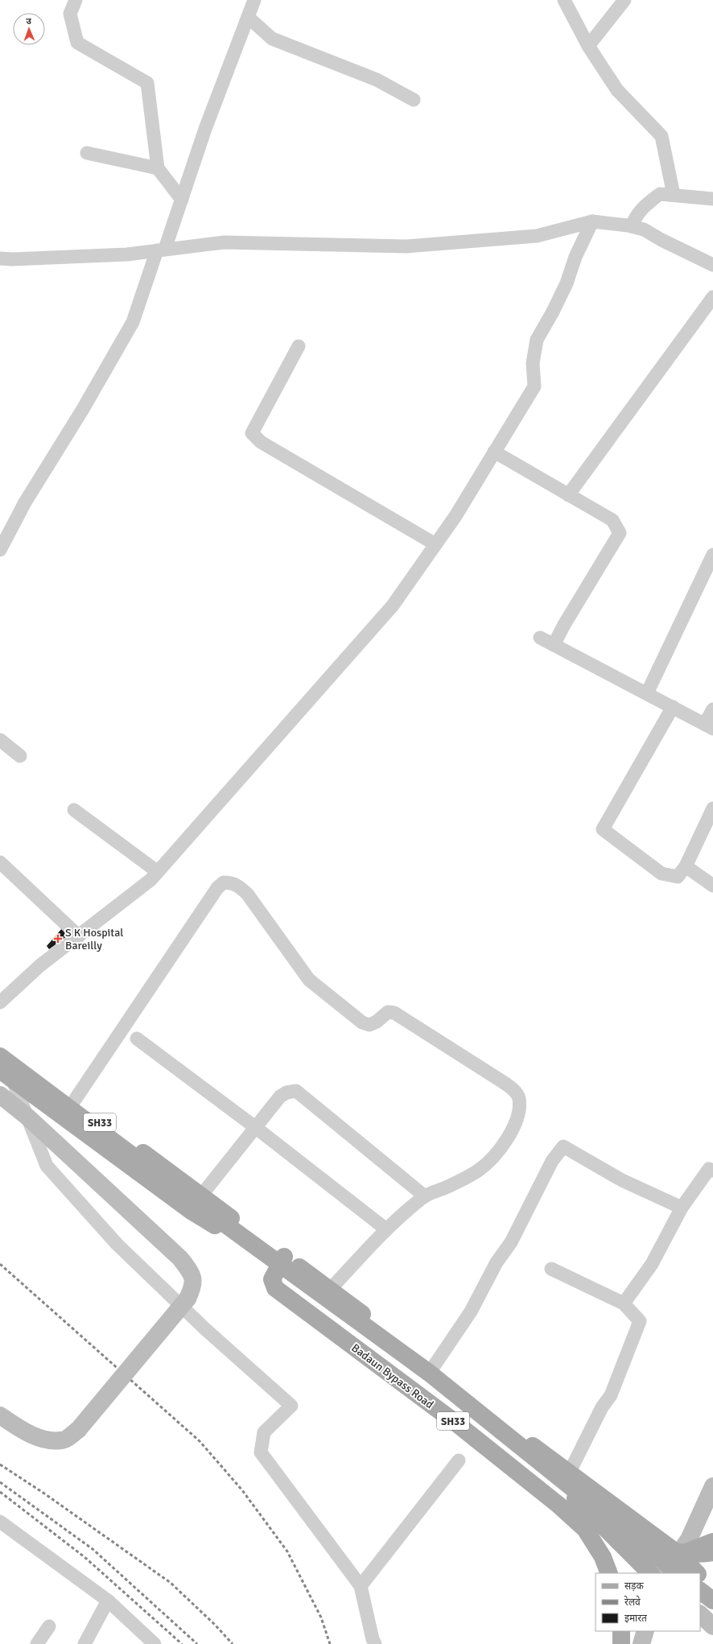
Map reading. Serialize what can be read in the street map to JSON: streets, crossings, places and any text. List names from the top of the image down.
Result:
{
  "streets": {
    "main road": ["SH33", "Badaun Bypass Road"]
  },
  "places": {
    "health": ["S K Hospital Bareilly"]
  },
  "legend": ["सड़क", "रेलवे", "इमारत"],
  "north": "top"
}
